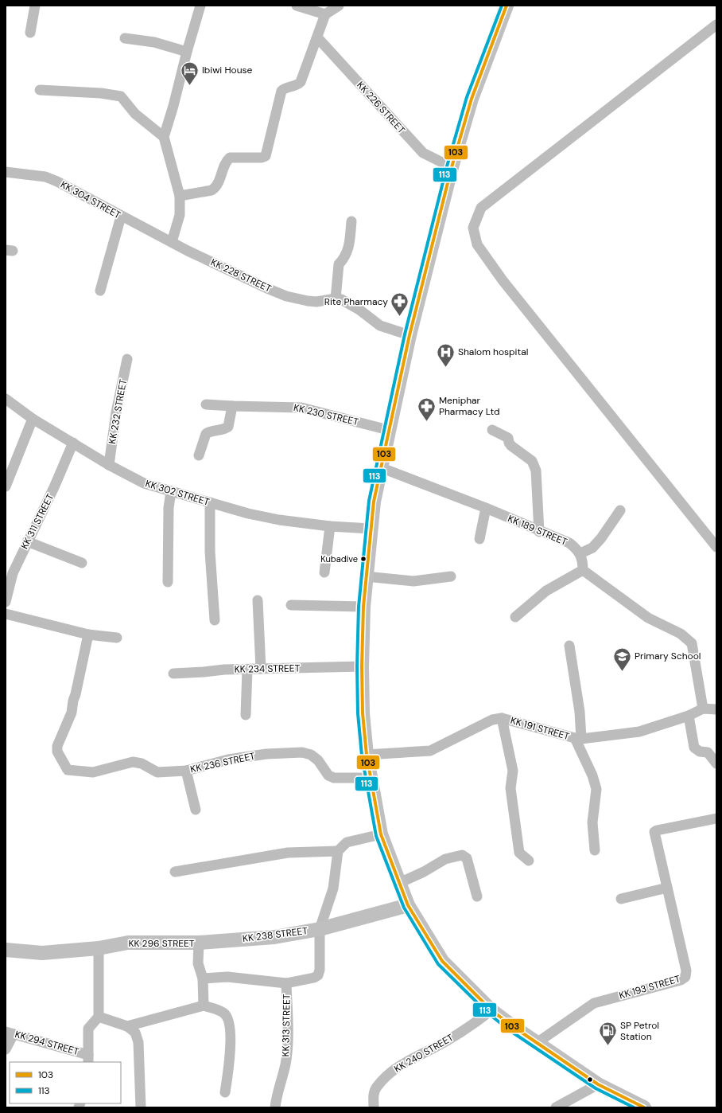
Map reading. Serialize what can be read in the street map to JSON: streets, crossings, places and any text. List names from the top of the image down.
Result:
{
  "streets": {
    "main road": ["KK 238 STREET", "KK 296 STREET"],
    "street": [
      "KK 226 STREET",
      "KK 304 STREET",
      "KK 228 STREET",
      "KK 232 STREET",
      "KK 230 STREET",
      "KK 302 STREET",
      "KK 311 STREET",
      "KK 189 STREET",
      "KK 234 STREET",
      "KK 191 STREET",
      "KK 236 STREET",
      "KK 193 STREET",
      "KK 313 STREET",
      "KK 294 STREET",
      "KK 240 STREET"
    ]
  },
  "crossings": [
    ["KK 304 STREET", "KK 228 STREET"],
    ["KK 232 STREET", "KK 302 STREET"],
    ["KK 302 STREET", "KK 311 STREET"],
    ["KK 238 STREET", "KK 296 STREET"],
    ["KK 238 STREET", "KK 313 STREET"]
  ],
  "places": {
    "hotel": ["Ibiwi House"],
    "pharmacy": ["Rite Pharmacy", "Meniphar Pharmacy Ltd"],
    "hospital": ["Shalom hospital"],
    "other": ["Kubadive"],
    "school or university": ["Primary School"],
    "fuel station": ["SP Petrol Station"]
  },
  "lines": ["transit line 103", "transit line 113"],
  "legend": ["103", "113"]
}
